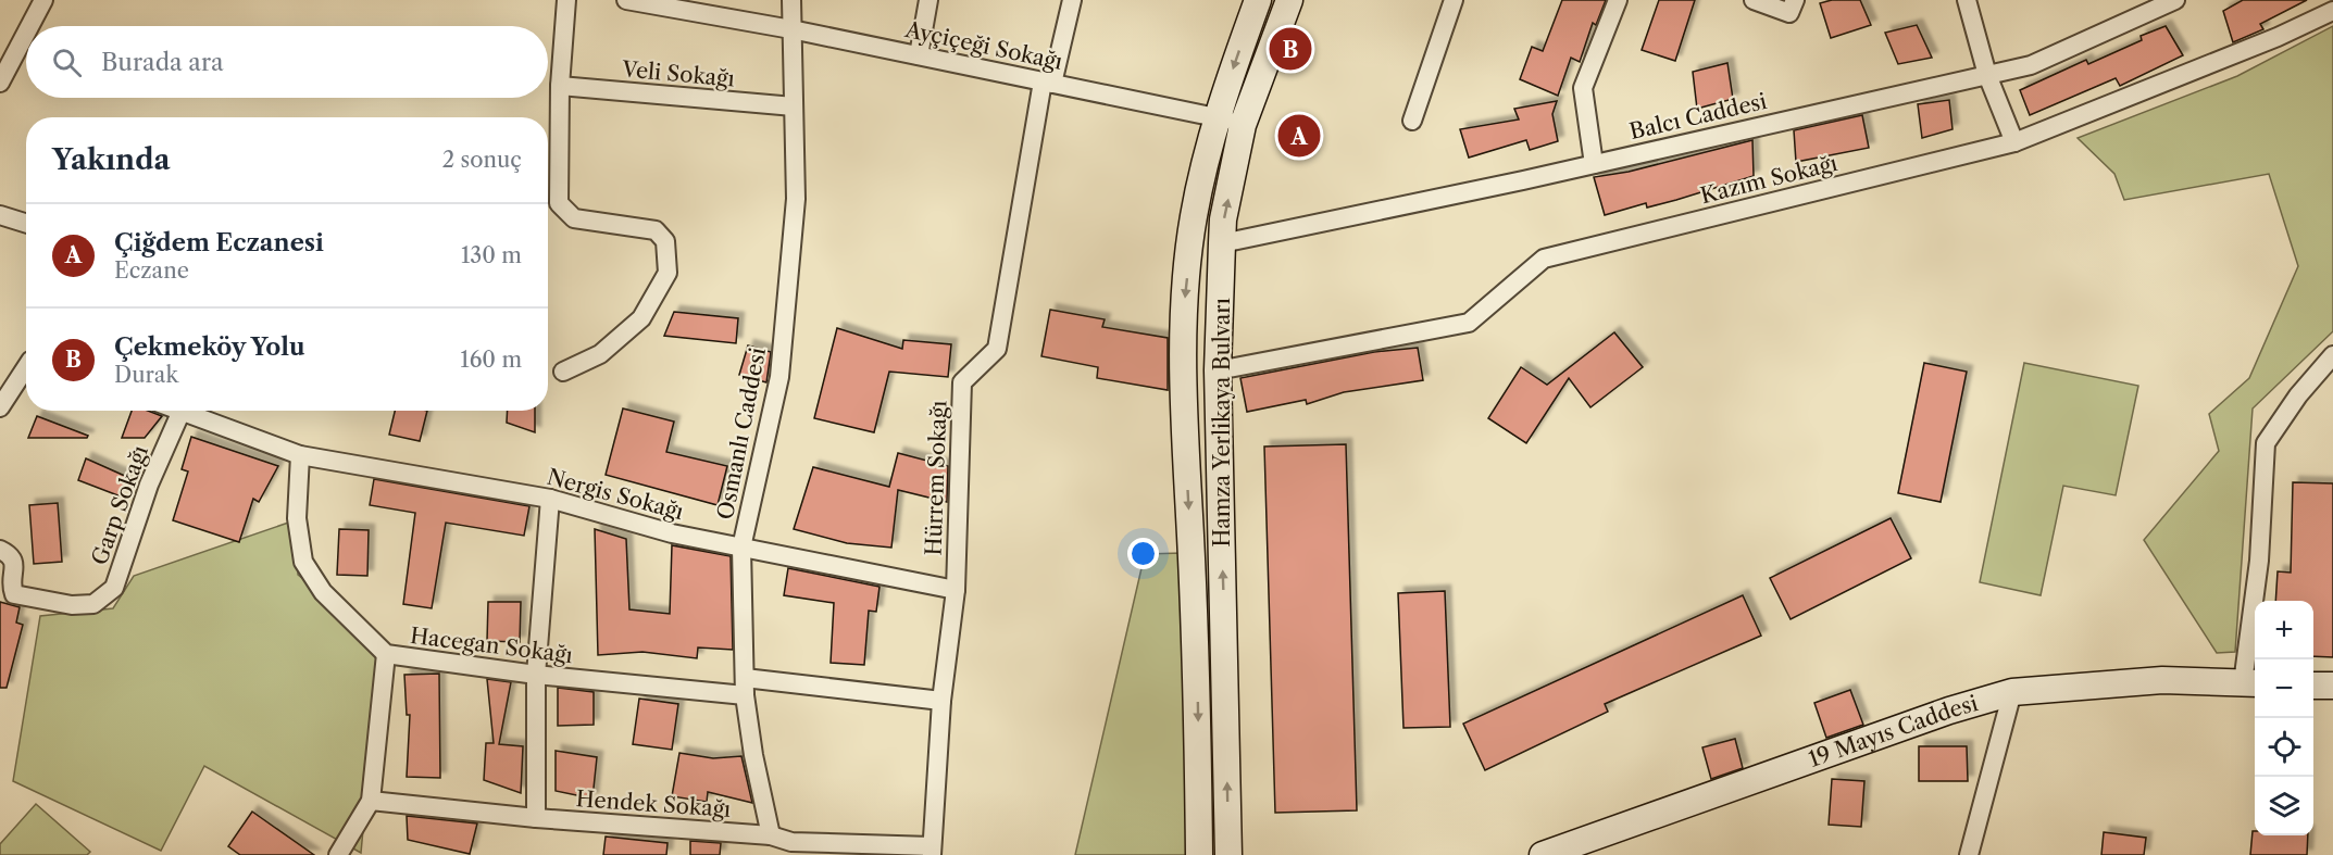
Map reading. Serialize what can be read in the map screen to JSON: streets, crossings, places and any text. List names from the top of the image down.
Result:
{
  "streets": {
    "main road": ["Hamza Yerlikaya Bulvarı", "19 Mayıs Caddesi"],
    "street": [
      "Ayçiçeği Sokağı",
      "Veli Sokağı",
      "Balcı Caddesi",
      "Kazım Sokağı",
      "Osmanlı Caddesi",
      "Hürrem Sokağı",
      "Nergis Sokağı",
      "Garp Sokağı",
      "Hacegan Sokağı",
      "Hendek Sokağı"
    ]
  },
  "crossings": [
    ["Ayçiçeği Sokağı", "Hamza Yerlikaya Bulvarı"],
    ["Ayçiçeği Sokağı", "Osmanlı Caddesi"],
    ["Ayçiçeği Sokağı", "Hürrem Sokağı"],
    ["Veli Sokağı", "Osmanlı Caddesi"],
    ["Balcı Caddesi", "Hamza Yerlikaya Bulvarı"],
    ["Kazım Sokağı", "Hamza Yerlikaya Bulvarı"],
    ["Osmanlı Caddesi", "Nergis Sokağı"],
    ["Osmanlı Caddesi", "Hacegan Sokağı"],
    ["Osmanlı Caddesi", "Hendek Sokağı"],
    ["Hürrem Sokağı", "Nergis Sokağı"],
    ["Hürrem Sokağı", "Hacegan Sokağı"],
    ["Hürrem Sokağı", "Hendek Sokağı"],
    ["Nergis Sokağı", "Garp Sokağı"],
    ["Nergis Sokağı", "Hacegan Sokağı"]
  ],
  "page": {
    "pins": ["B", "A"],
    "search": "Burada ara",
    "heading": ["Yakında", "2 sonuç"],
    "list": [
      {
        "mark": "A",
        "name": "Çiğdem Eczanesi",
        "note": "Eczane",
        "value": "130 m"
      },
      {
        "mark": "B",
        "name": "Çekmeköy Yolu",
        "note": "Durak",
        "value": "160 m"
      }
    ],
    "map_buttons": ["+", "−"]
  }
}
